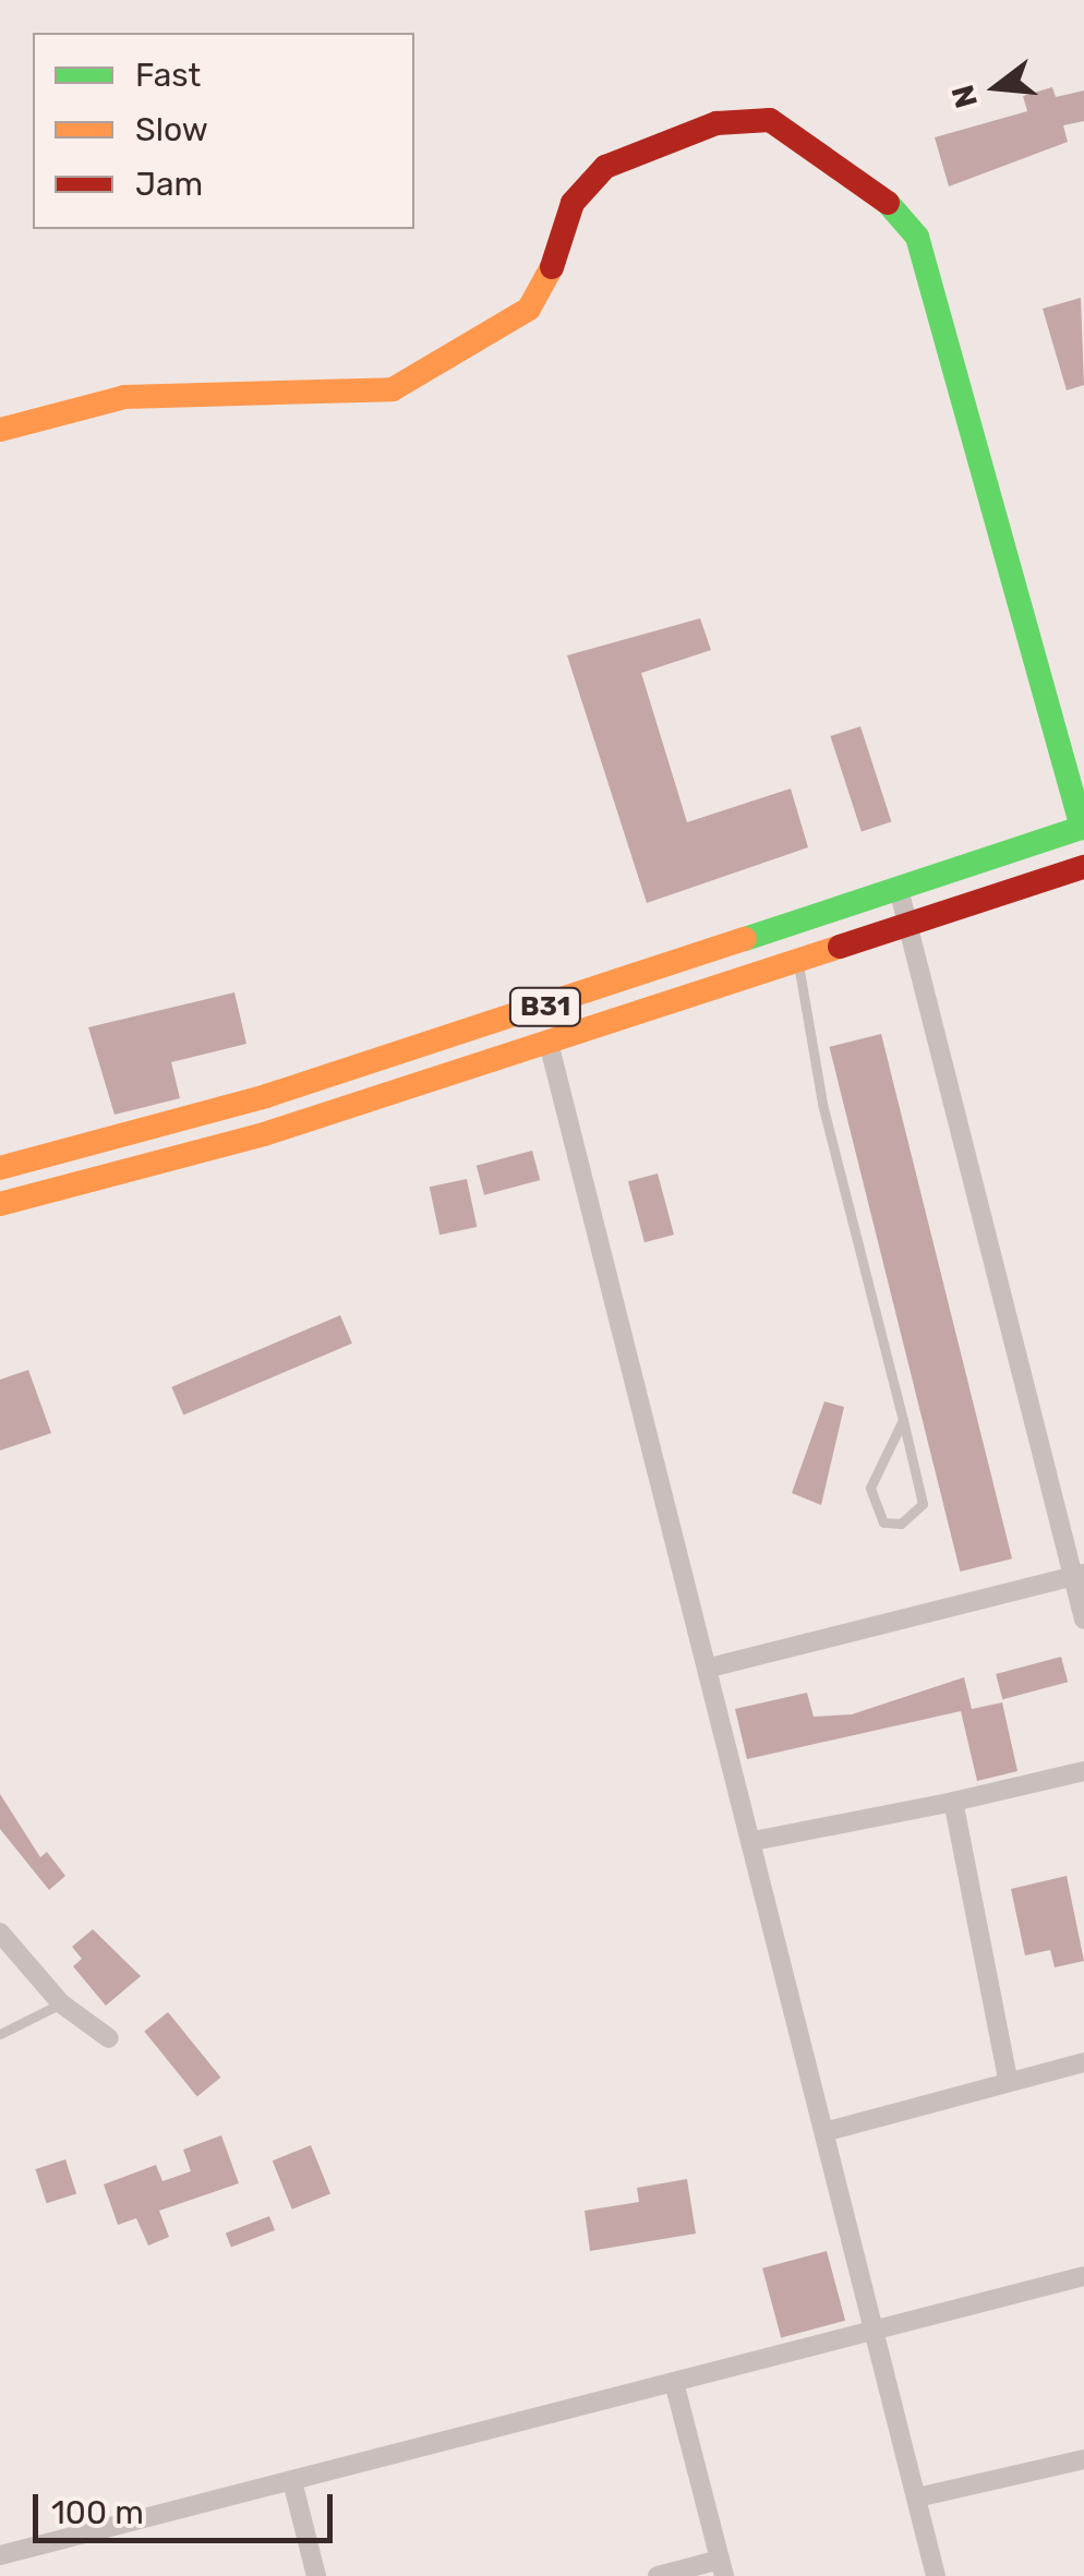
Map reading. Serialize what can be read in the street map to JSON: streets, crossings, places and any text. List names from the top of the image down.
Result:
{
  "streets": {
    "main road": ["B31"]
  },
  "legend": ["Fast", "Slow", "Jam"],
  "scale_bar": "100 m",
  "north": "left"
}
